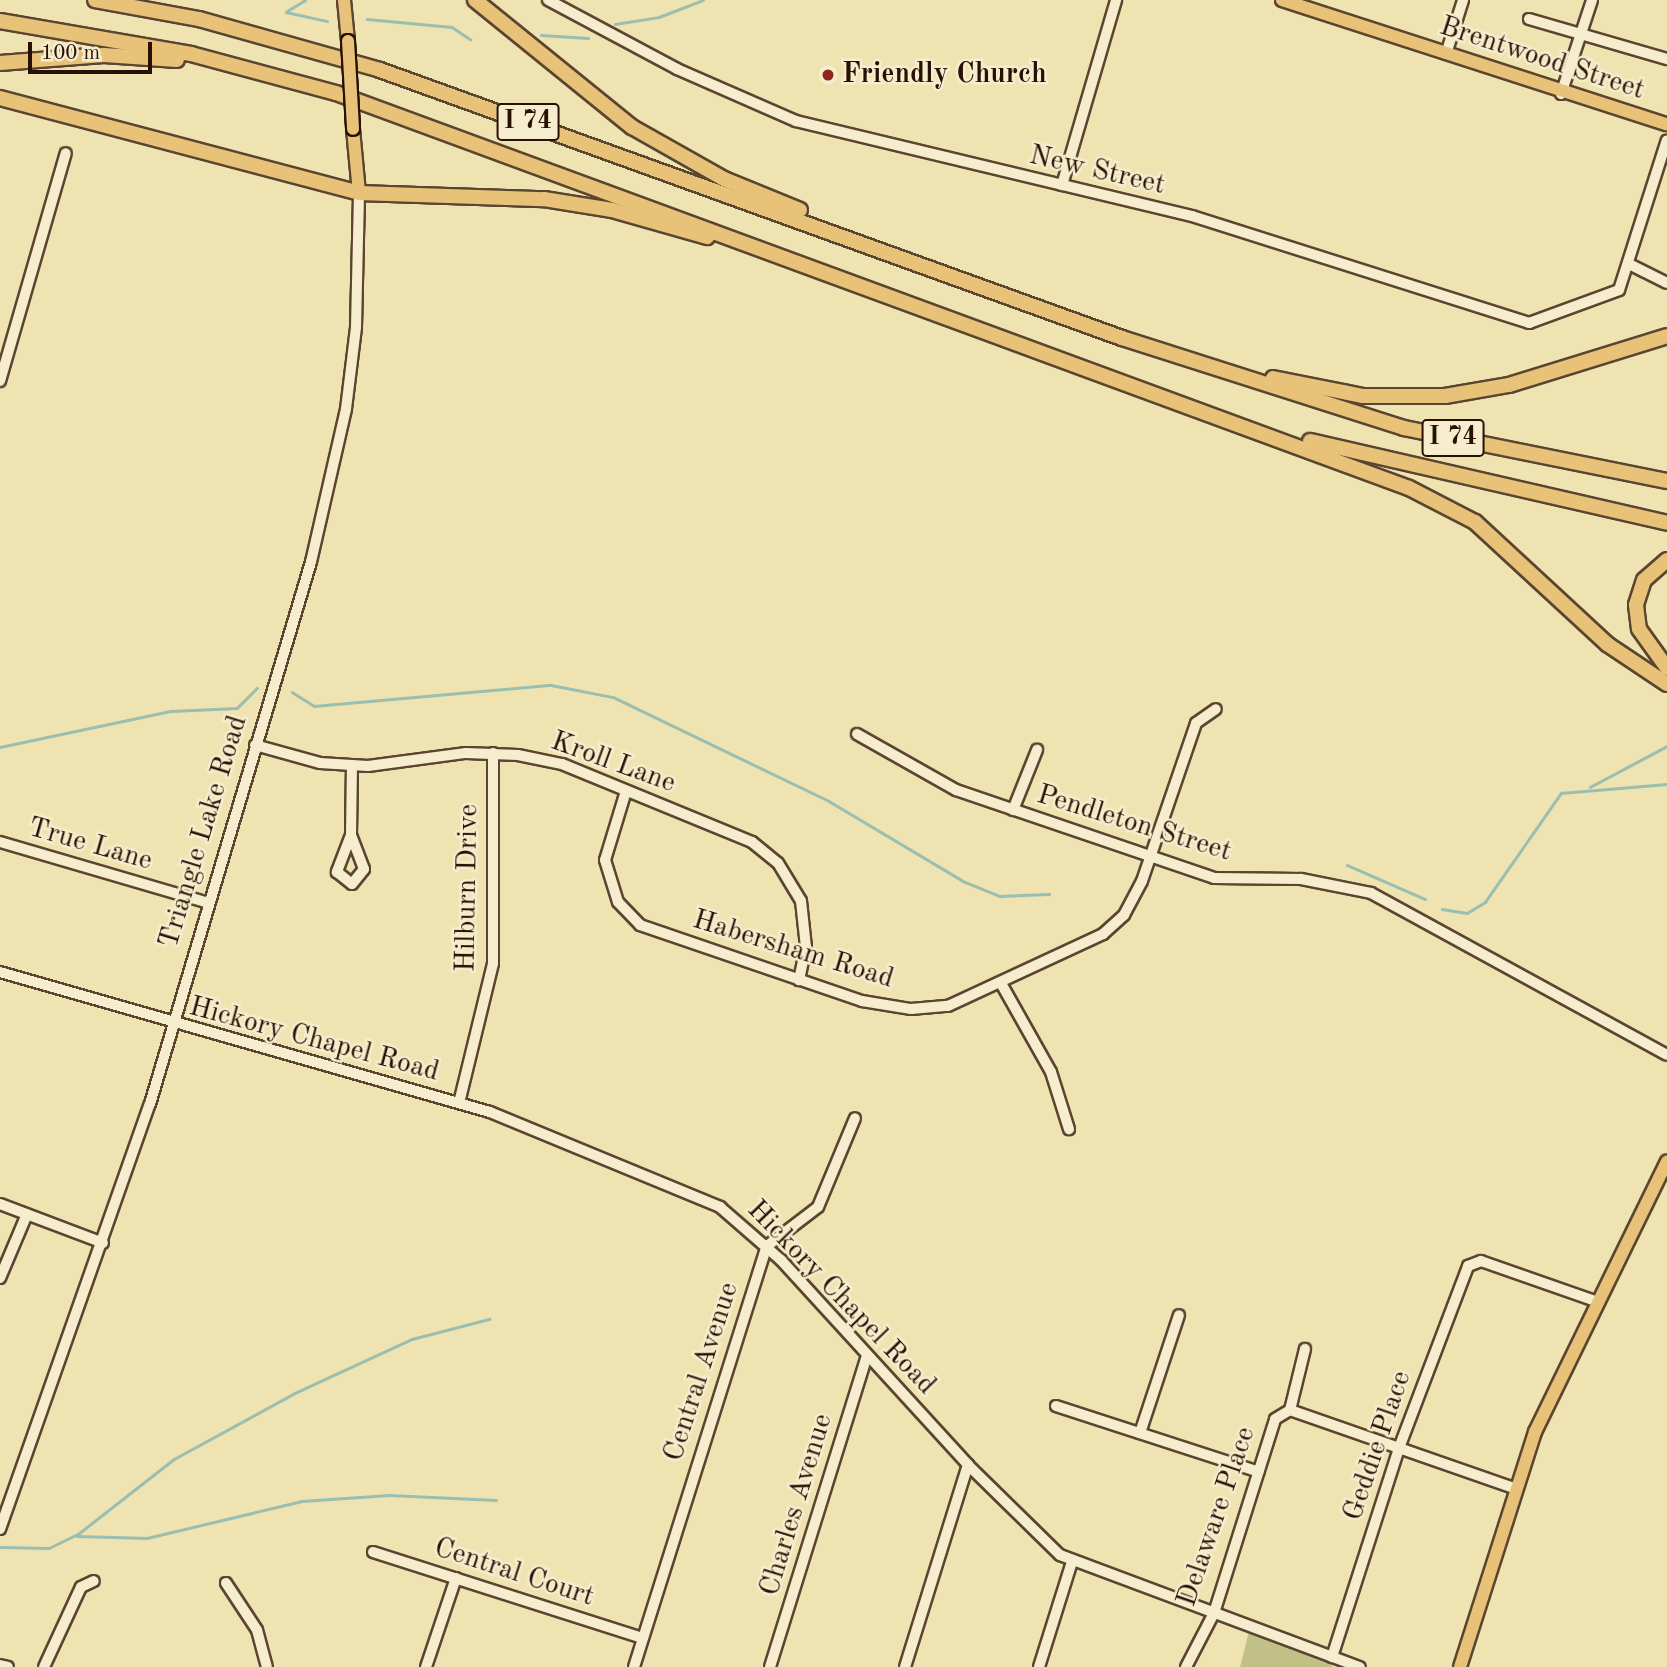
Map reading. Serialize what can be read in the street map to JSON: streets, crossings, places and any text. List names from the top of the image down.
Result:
{
  "streets": {
    "highway": ["I 74"],
    "main road": ["Brentwood Street", "Triangle Lake Road"],
    "street": [
      "New Street",
      "Kroll Lane",
      "Pendleton Street",
      "True Lane",
      "Hilburn Drive",
      "Habersham Road",
      "Hickory Chapel Road",
      "Central Avenue",
      "Geddie Place",
      "Charles Avenue",
      "Delaware Place",
      "Central Court"
    ]
  },
  "crossings": [
    ["Kroll Lane", "Triangle Lake Road"],
    ["Kroll Lane", "Hilburn Drive"],
    ["Kroll Lane", "Habersham Road"],
    ["Pendleton Street", "Habersham Road"],
    ["Triangle Lake Road", "True Lane"],
    ["Triangle Lake Road", "Hickory Chapel Road"],
    ["Hilburn Drive", "Hickory Chapel Road"],
    ["Hickory Chapel Road", "Central Avenue"],
    ["Hickory Chapel Road", "Geddie Place"],
    ["Hickory Chapel Road", "Charles Avenue"],
    ["Hickory Chapel Road", "Delaware Place"],
    ["Central Avenue", "Central Court"]
  ],
  "places": ["Friendly Church"],
  "scale_bar": "100 m"
}
